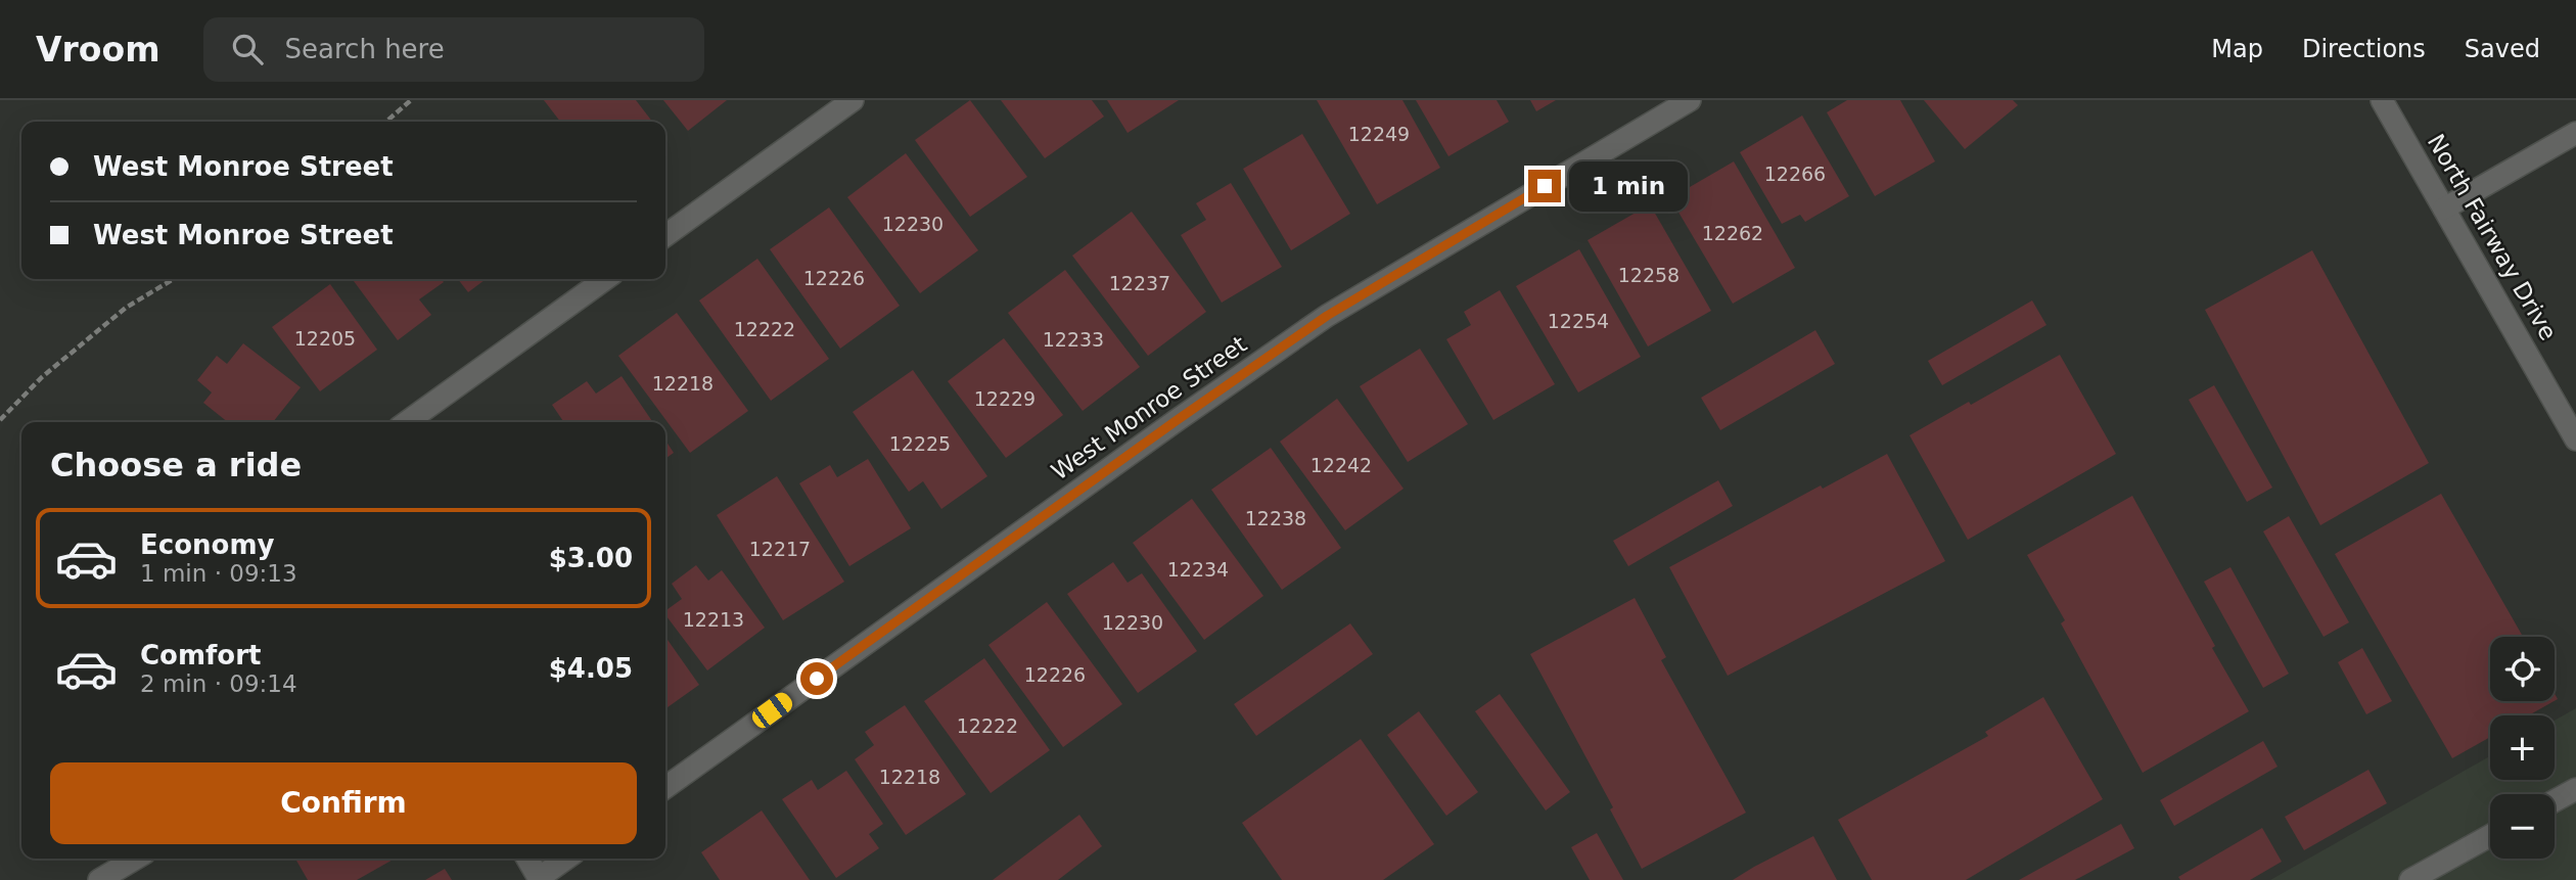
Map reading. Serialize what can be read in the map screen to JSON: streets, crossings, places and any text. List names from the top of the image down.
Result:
{
  "streets": {
    "street": ["North Fairway Drive", "West Monroe Street"]
  },
  "house_numbers": [
    "12249",
    "12266",
    "12230",
    "12262",
    "12258",
    "12226",
    "12237",
    "12254",
    "12222",
    "12205",
    "12233",
    "12218",
    "12229",
    "12225",
    "12242",
    "12238",
    "12217",
    "12234",
    "12213",
    "12230",
    "12226",
    "12222",
    "12218"
  ],
  "page": {
    "header": "Vroom",
    "search": "Search here",
    "nav": ["Map", "Directions", "Saved"],
    "banner": ["West Monroe Street", "West Monroe Street"],
    "bubble": "1 min",
    "heading": "Choose a ride",
    "list": [
      {
        "name": "Economy",
        "note": "1 min · 09:13",
        "value": "$3.00"
      },
      {
        "name": "Comfort",
        "note": "2 min · 09:14",
        "value": "$4.05"
      }
    ],
    "map_buttons": ["+", "−"],
    "buttons": "Confirm"
  }
}
